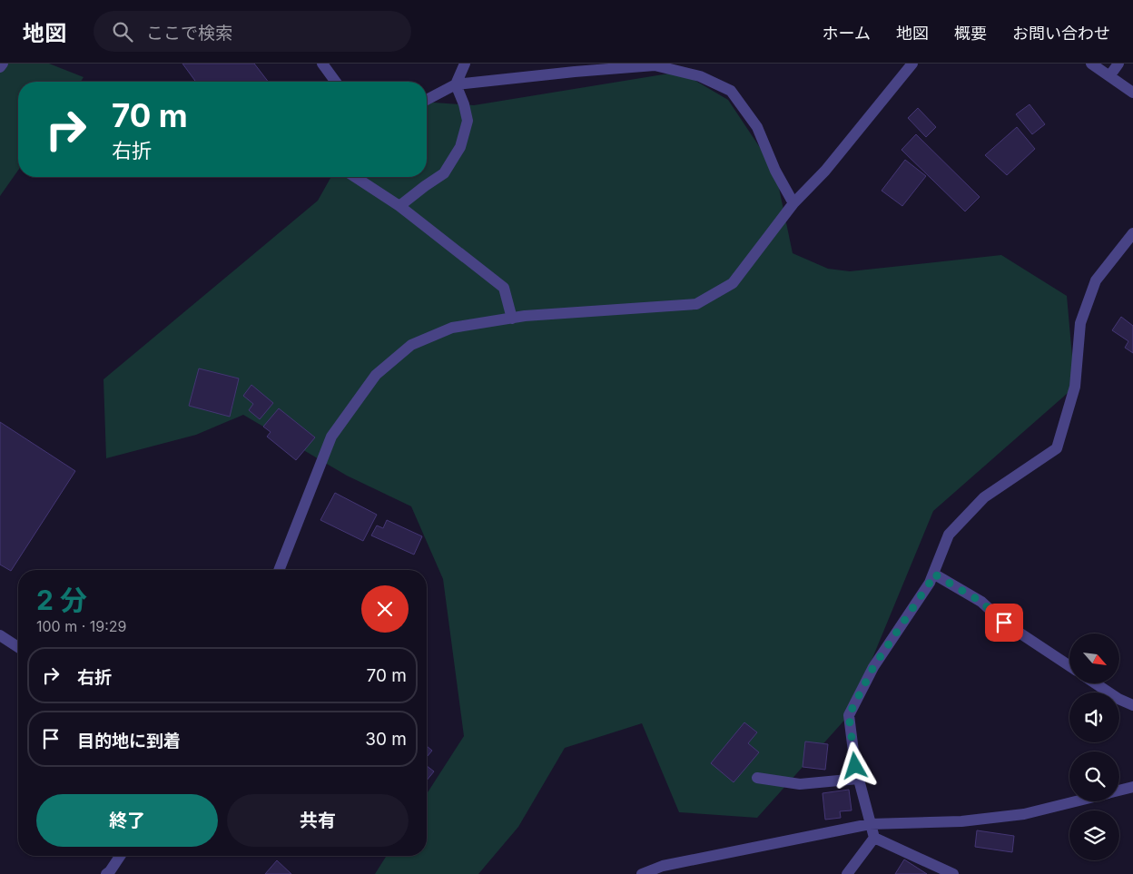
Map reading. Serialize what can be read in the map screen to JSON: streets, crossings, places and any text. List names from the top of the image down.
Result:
{
  "north": "bottom right",
  "page": {
    "header": "地図",
    "search": "ここで検索",
    "nav": [
      "ホーム",
      "地図",
      "概要",
      "お問い合わせ"
    ],
    "turn": ["70 m", "右折"],
    "heading": ["2 分", "100 m · 19:29"],
    "list": [
      {
        "name": "右折",
        "value": "70 m"
      },
      {
        "name": "目的地に到着",
        "value": "30 m"
      }
    ],
    "buttons": ["終了", "共有"]
  }
}
